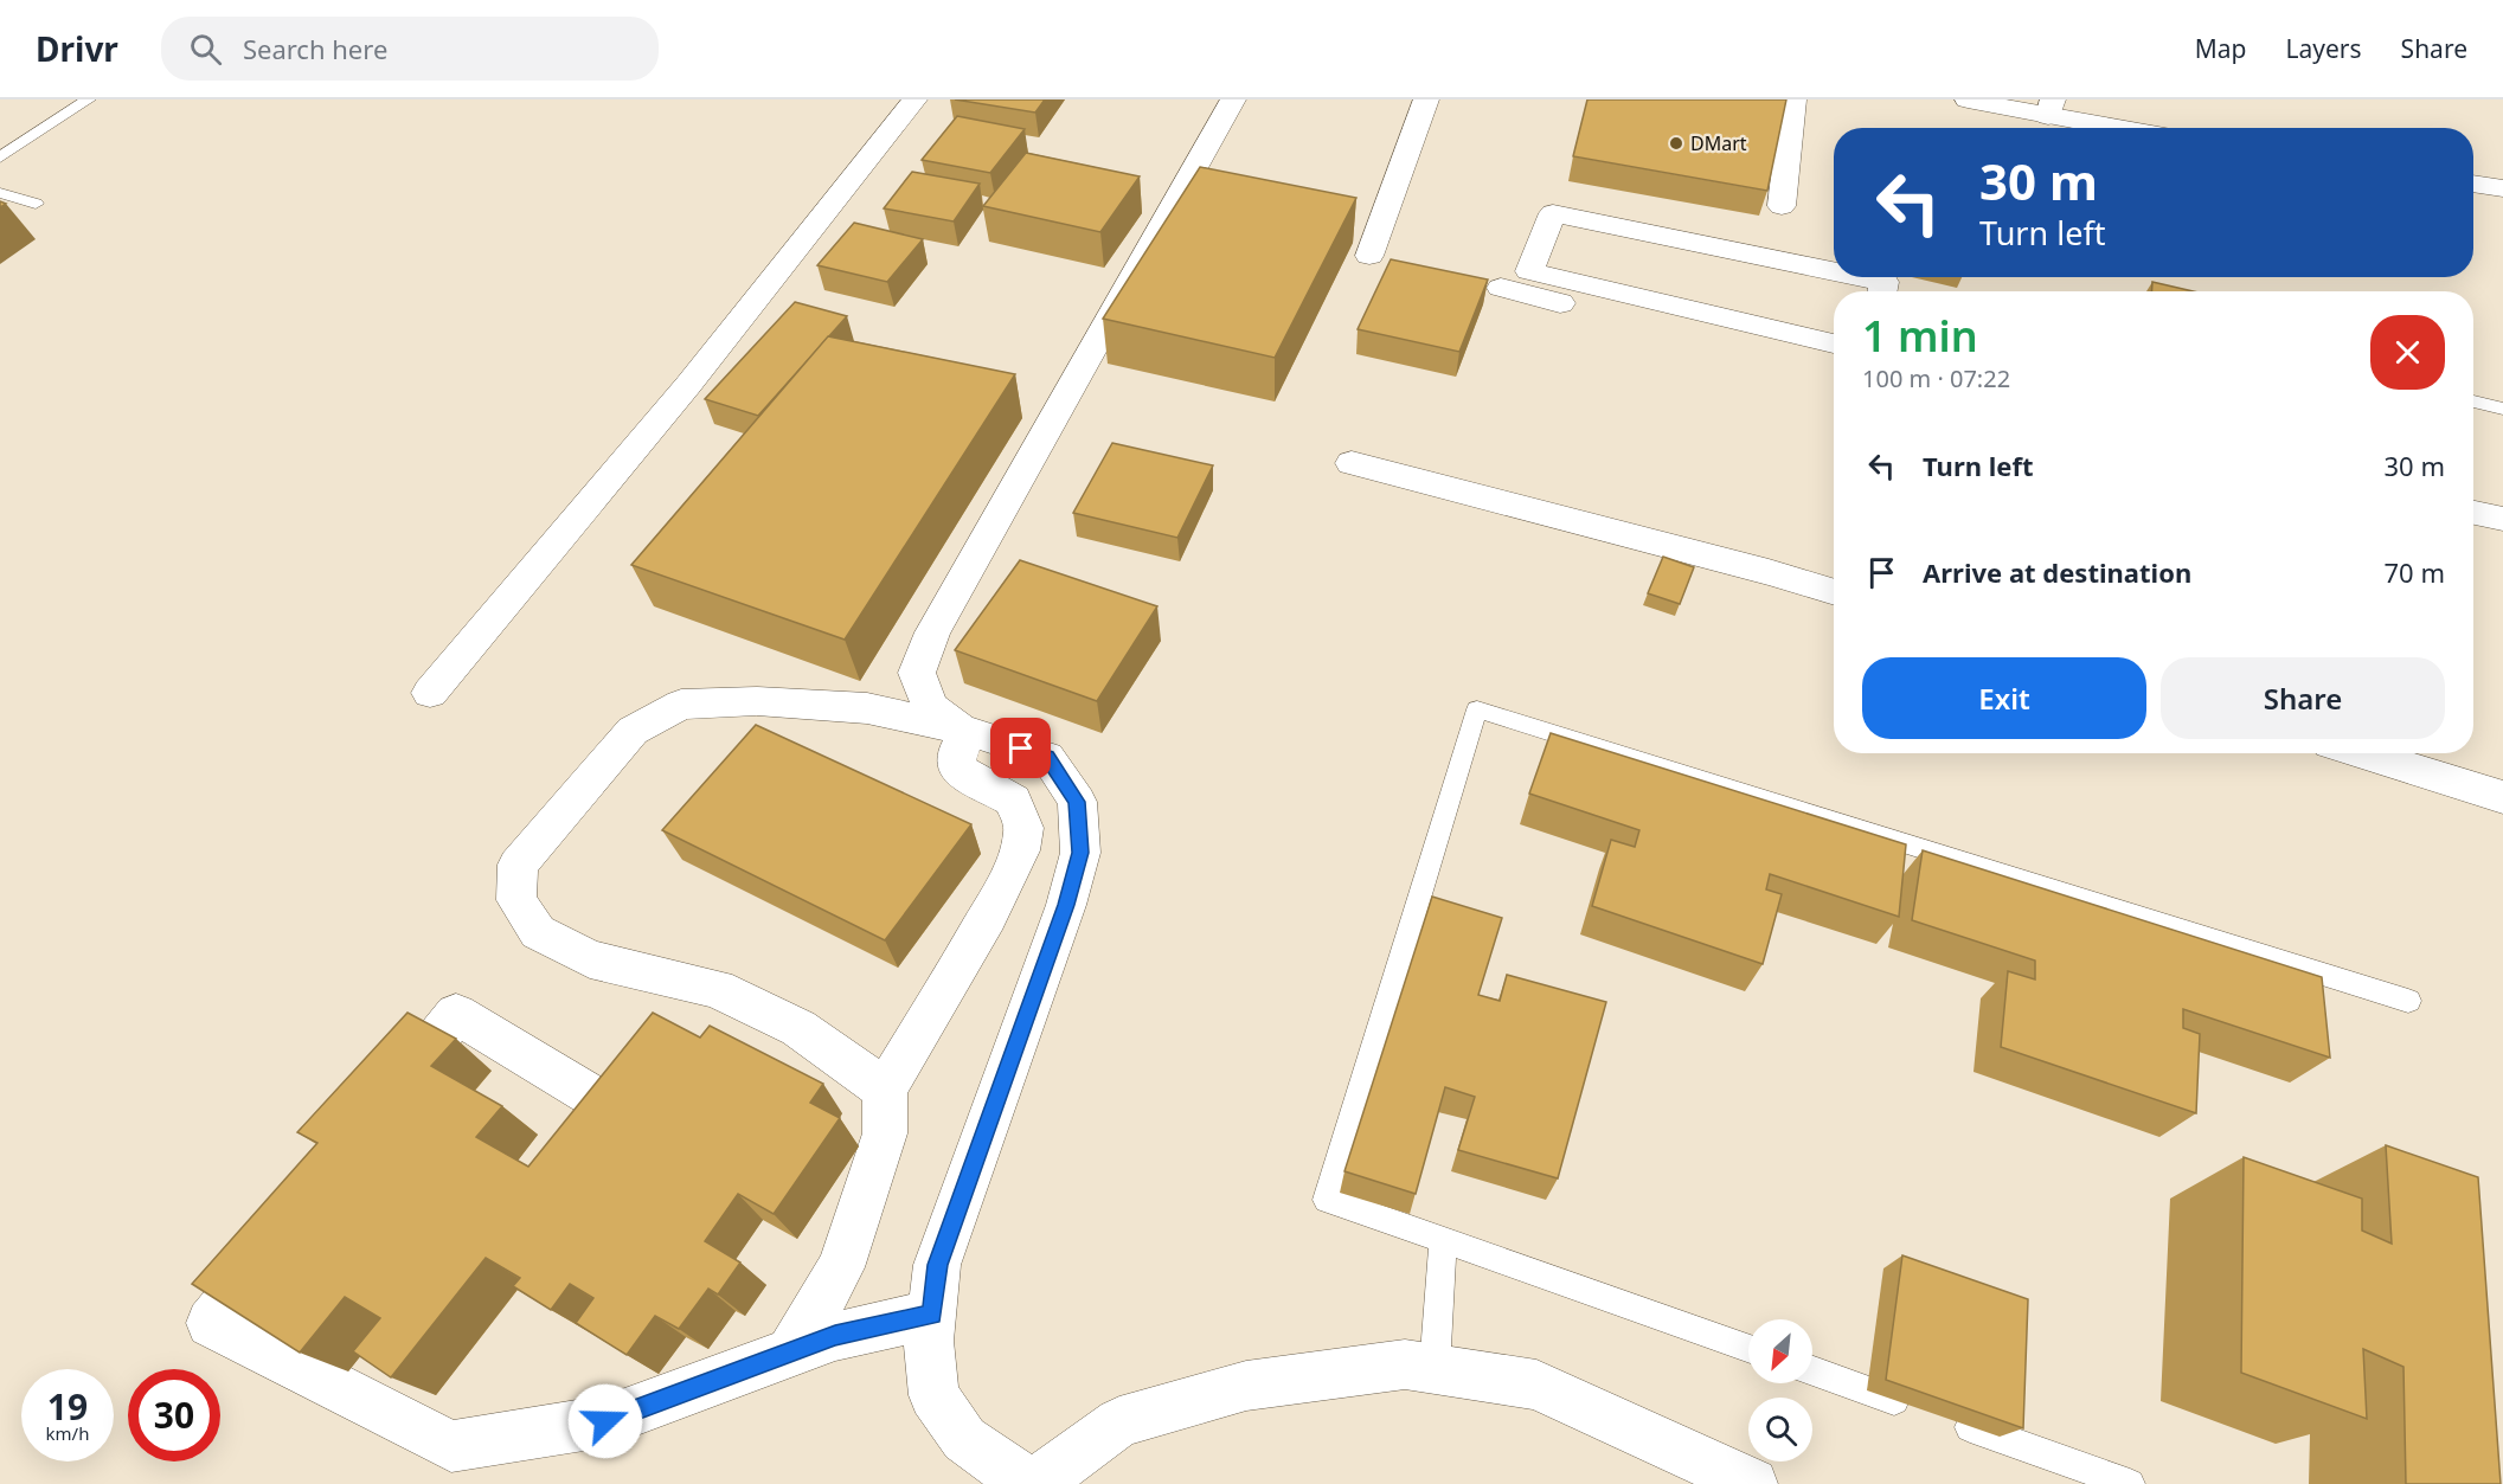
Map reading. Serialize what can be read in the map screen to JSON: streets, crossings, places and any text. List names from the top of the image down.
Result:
{
  "places": ["DMart"],
  "north": "bottom left",
  "page": {
    "header": "Drivr",
    "search": "Search here",
    "nav": ["Map", "Layers", "Share"],
    "turn": ["30 m", "Turn left"],
    "heading": ["1 min", "100 m · 07:22"],
    "list": [
      {
        "name": "Turn left",
        "value": "30 m"
      },
      {
        "name": "Arrive at destination",
        "value": "70 m"
      }
    ],
    "buttons": ["Exit", "Share"],
    "speed": "19 km/h",
    "limit": "30"
  }
}
